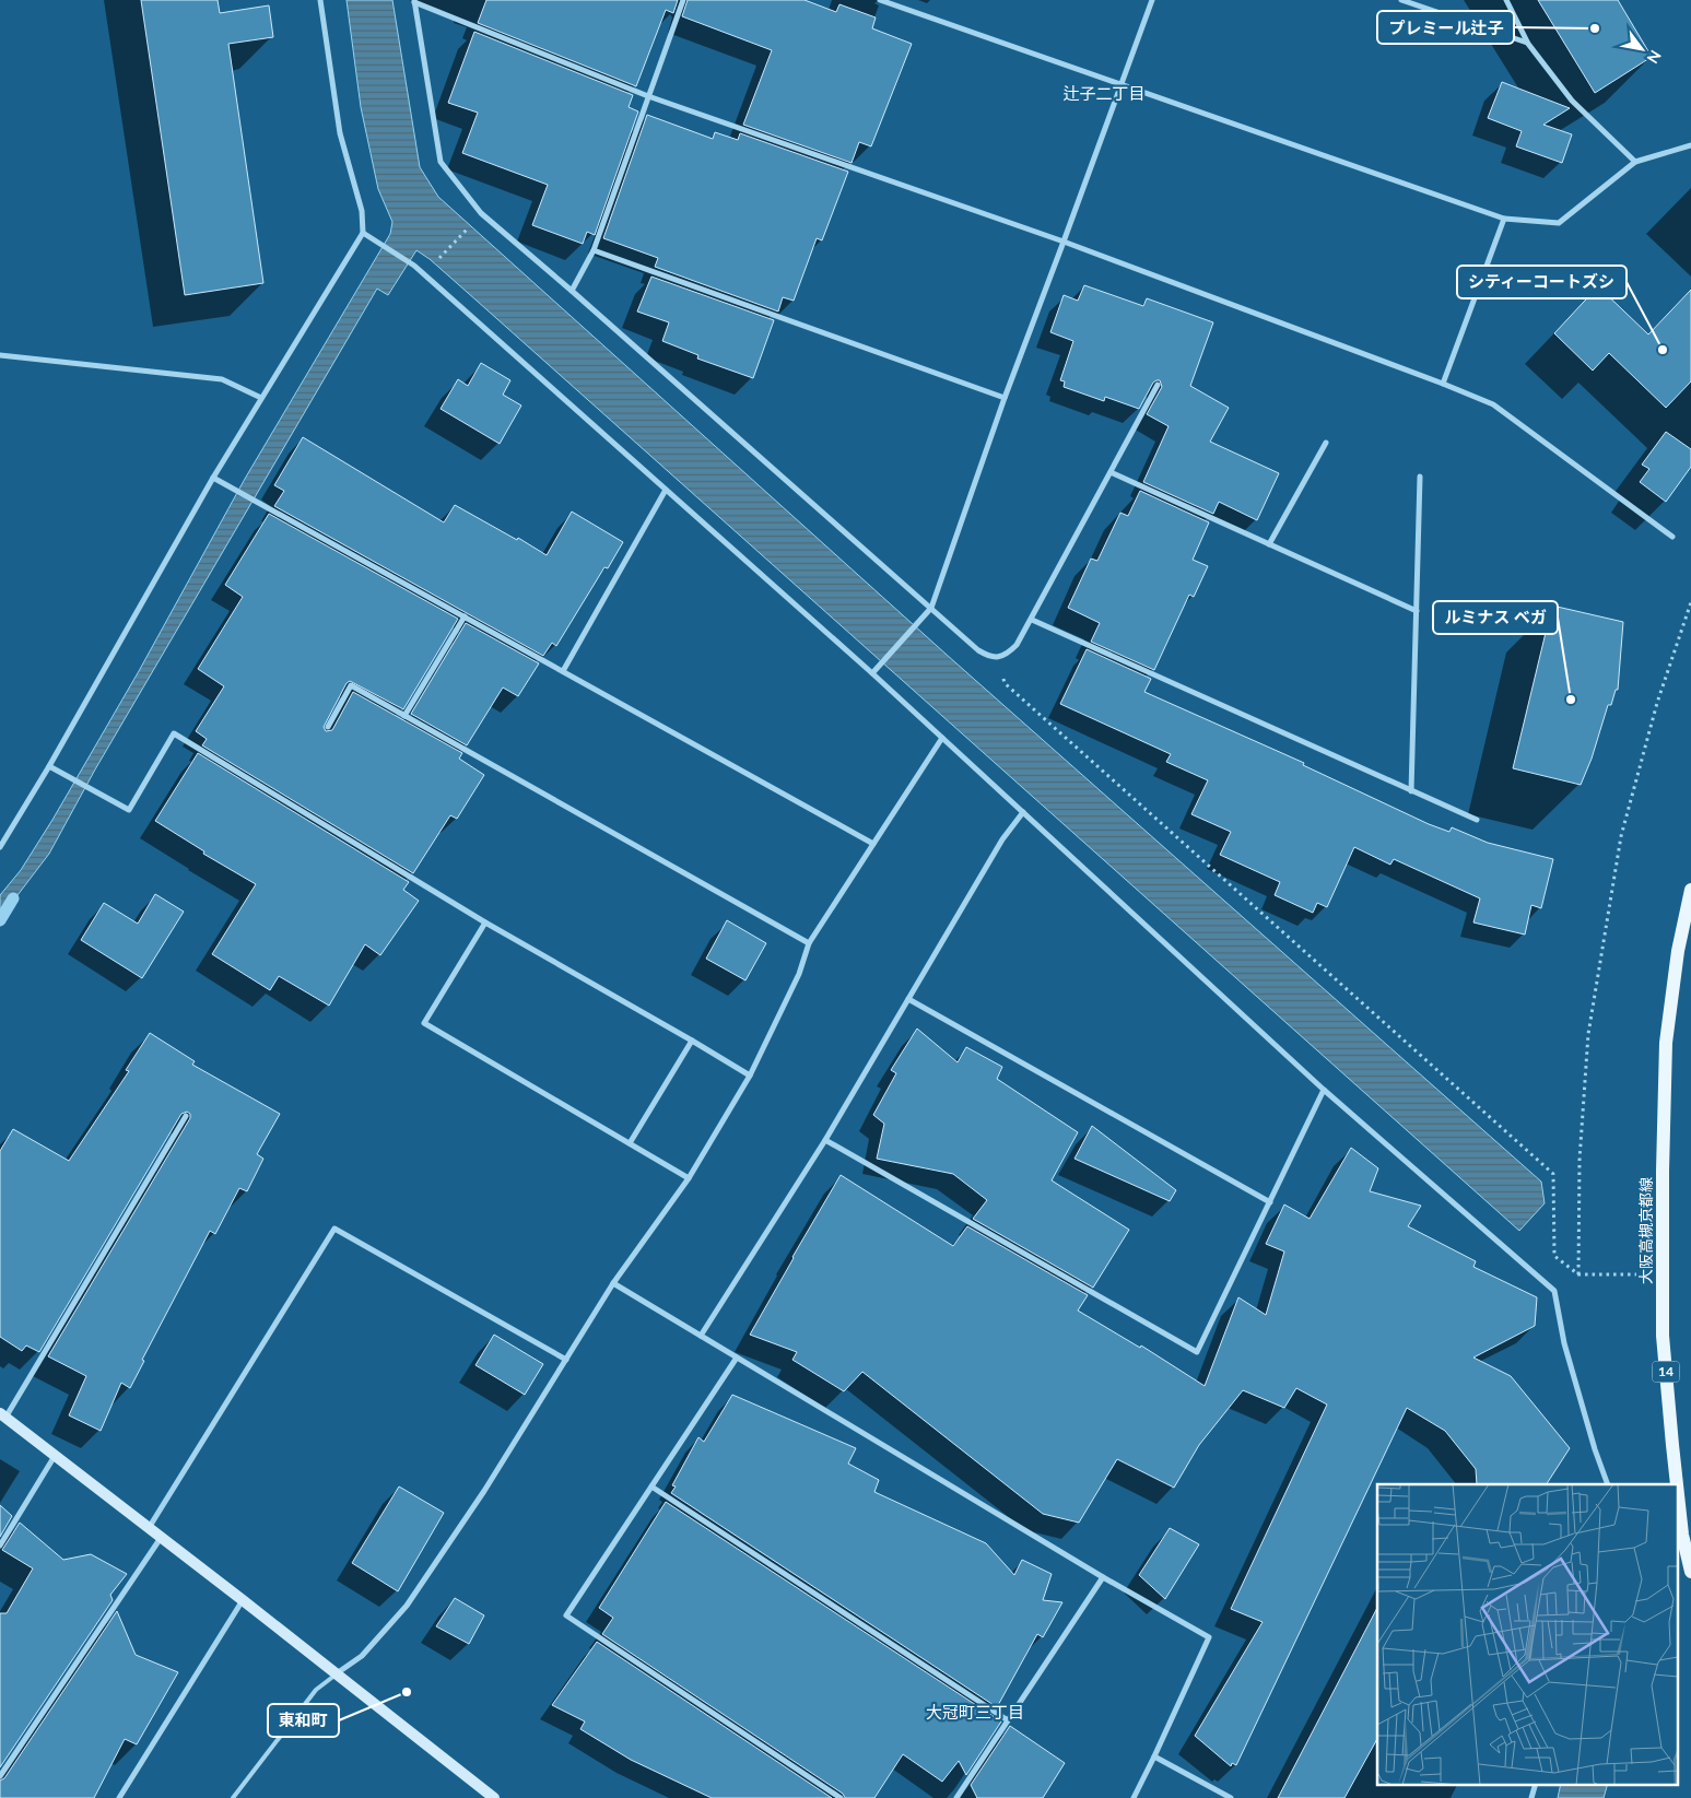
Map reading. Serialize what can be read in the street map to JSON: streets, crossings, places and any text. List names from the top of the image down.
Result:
{
  "streets": {
    "main road": ["大阪高槻京都線", "14"]
  },
  "districts": ["辻子二丁目", "大冠町三丁目"],
  "places": [
    "プレミール辻子",
    "シティーコートズシ",
    "ルミナス ベガ",
    "東和町"
  ],
  "north": "bottom right"
}
